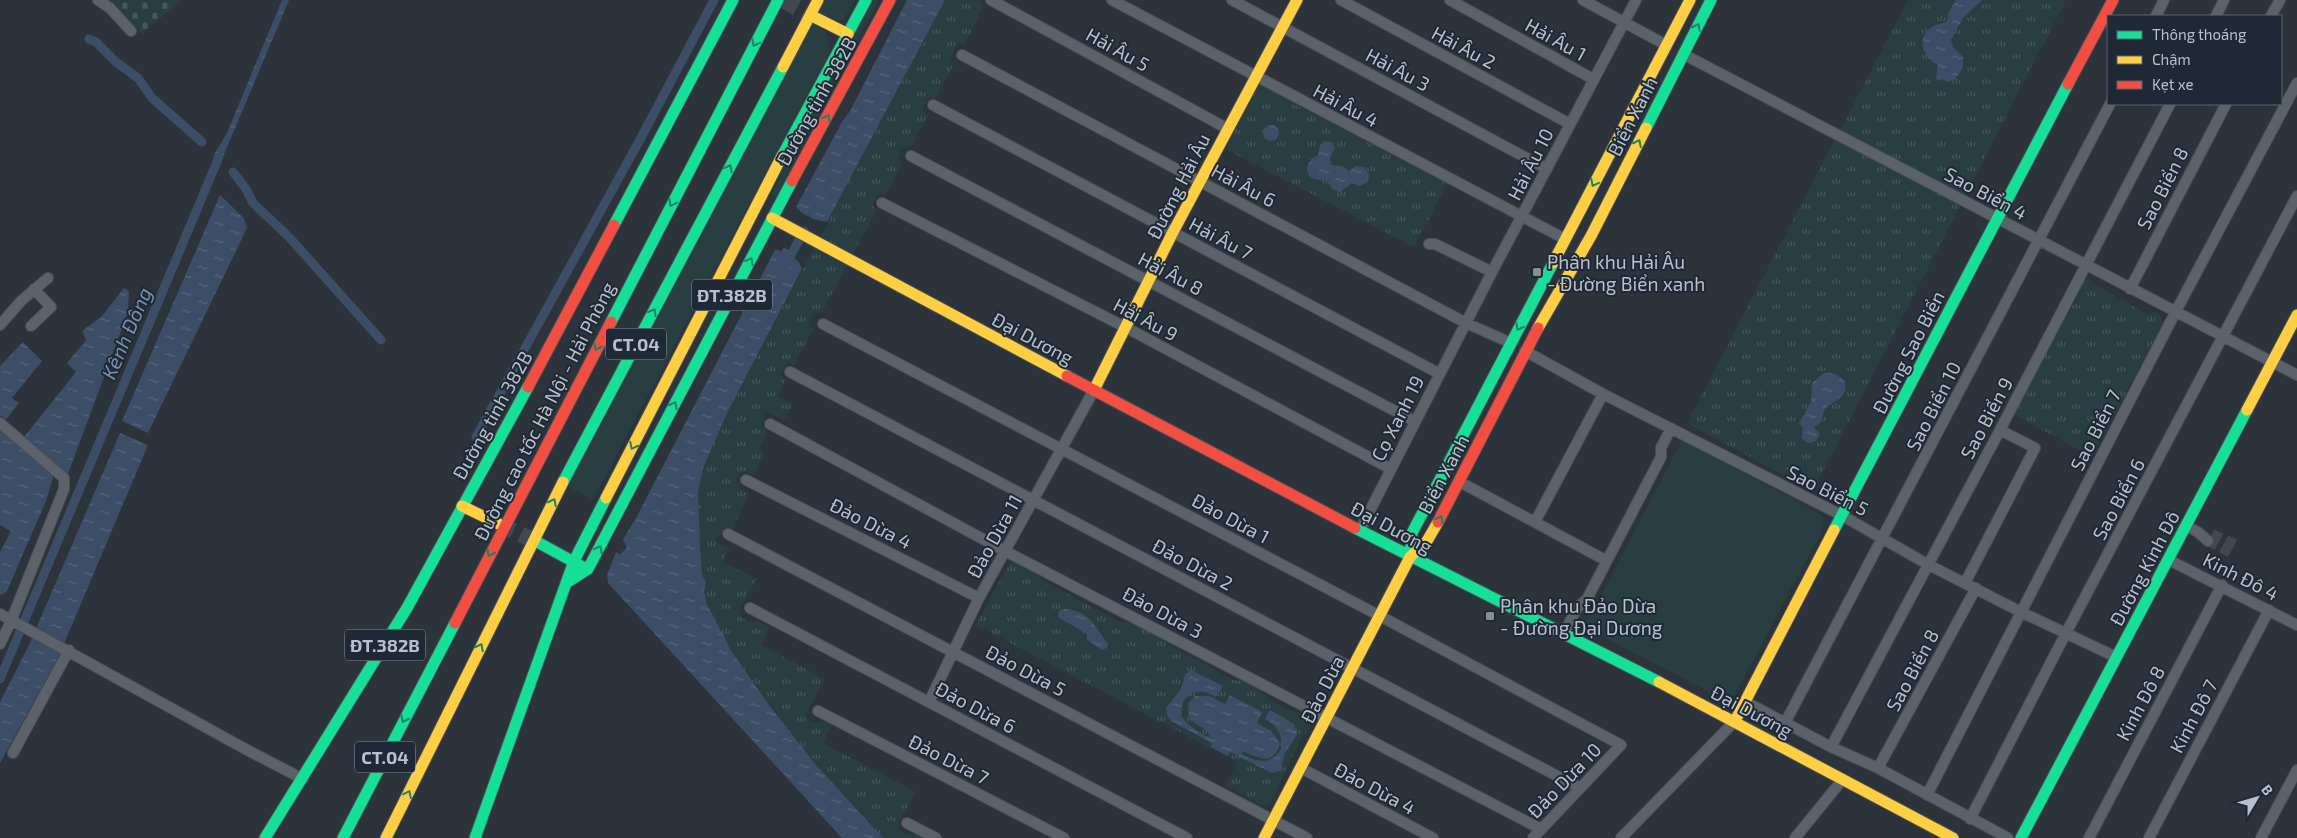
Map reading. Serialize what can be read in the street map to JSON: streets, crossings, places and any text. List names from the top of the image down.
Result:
{
  "streets": {
    "main road": [
      "Đường tỉnh 382B",
      "Biển Xanh",
      "Đường Hải Âu",
      "ĐT.382B",
      "Đại Dương",
      "CT.04",
      "Đường Sao Biển",
      "Đường cao tốc Hà Nội - Hải Phòng",
      "Đường Kinh Đô",
      "Đảo Dừa"
    ],
    "street": [
      "Hải Âu 1",
      "Hải Âu 2",
      "Hải Âu 5",
      "Hải Âu 3",
      "Hải Âu 4",
      "Hải Âu 10",
      "Hải Âu 6",
      "Sao Biển 8",
      "Sao Biển 4",
      "Hải Âu 7",
      "Hải Âu 8",
      "Hải Âu 9",
      "Sao Biển 10",
      "Cọ Xanh 19",
      "Sao Biển 9",
      "Sao Biển 7",
      "Sao Biển 5",
      "Sao Biển 6",
      "Đảo Dừa 1",
      "Đảo Dừa 4",
      "Đảo Dừa 11",
      "Đảo Dừa 2",
      "Kinh Đô 4",
      "Đảo Dừa 3",
      "Đảo Dừa 5",
      "Kinh Đô 8",
      "Đảo Dừa 6",
      "Kinh Đô 7",
      "Đảo Dừa 7",
      "Đảo Dừa 10"
    ]
  },
  "crossings": [
    ["Hải Âu 1", "Hải Âu 10"],
    ["Hải Âu 2", "Hải Âu 10"],
    ["Hải Âu 5", "Đường Hải Âu"],
    ["Hải Âu 3", "Hải Âu 10"],
    ["Hải Âu 3", "Đường Hải Âu"],
    ["Đường tỉnh 382B", "Đại Dương"],
    ["Hải Âu 4", "Biển Xanh"],
    ["Hải Âu 4", "Hải Âu 10"],
    ["Hải Âu 4", "Đường Hải Âu"],
    ["Biển Xanh", "Hải Âu 6"],
    ["Biển Xanh", "Sao Biển 4"],
    ["Biển Xanh", "Đại Dương"],
    ["Biển Xanh", "Sao Biển 5"],
    ["Biển Xanh", "Đảo Dừa"],
    ["Hải Âu 10", "Hải Âu 6"],
    ["Hải Âu 10", "Cọ Xanh 19"],
    ["Hải Âu 6", "Đường Hải Âu"],
    ["Hải Âu 6", "Cọ Xanh 19"],
    ["Đường Hải Âu", "Hải Âu 7"],
    ["Đường Hải Âu", "Hải Âu 8"],
    ["Đường Hải Âu", "Hải Âu 9"],
    ["Đường Hải Âu", "Đại Dương"],
    ["Đường Hải Âu", "Đảo Dừa 11"],
    ["Sao Biển 8", "Sao Biển 4"],
    ["Sao Biển 8", "Sao Biển 5"],
    ["Sao Biển 4", "Đường Sao Biển"],
    ["Sao Biển 4", "Sao Biển 10"],
    ["Sao Biển 4", "Sao Biển 9"],
    ["Sao Biển 4", "Sao Biển 7"],
    ["Sao Biển 4", "Sao Biển 6"],
    ["Sao Biển 4", "Đường Kinh Đô"],
    ["Hải Âu 7", "Cọ Xanh 19"],
    ["Hải Âu 8", "Cọ Xanh 19"],
    ["Hải Âu 9", "Cọ Xanh 19"],
    ["Đại Dương", "Đường Sao Biển"],
    ["Đại Dương", "Cọ Xanh 19"],
    ["Đại Dương", "Đảo Dừa 11"],
    ["Đại Dương", "Đảo Dừa"],
    ["Đường Sao Biển", "Sao Biển 5"],
    ["Sao Biển 10", "Sao Biển 5"],
    ["Sao Biển 9", "Sao Biển 5"],
    ["Sao Biển 7", "Sao Biển 5"],
    ["Sao Biển 5", "Sao Biển 6"],
    ["Sao Biển 5", "Đường Kinh Đô"],
    ["Đảo Dừa 1", "Đảo Dừa 11"],
    ["Đảo Dừa 1", "Đảo Dừa"],
    ["Đảo Dừa 1", "Đảo Dừa 10"],
    ["Đảo Dừa 4", "Đảo Dừa 11"],
    ["Đảo Dừa 4", "Đảo Dừa"],
    ["Đảo Dừa 11", "Đảo Dừa 2"],
    ["Đảo Dừa 11", "Đảo Dừa 3"],
    ["Đảo Dừa 11", "Đảo Dừa 5"],
    ["Đảo Dừa 11", "Đảo Dừa 6"],
    ["Đảo Dừa 2", "Đảo Dừa"],
    ["Đảo Dừa 2", "Đảo Dừa 10"],
    ["Đường Kinh Đô", "Kinh Đô 4"],
    ["Kinh Đô 4", "Kinh Đô 8"],
    ["Kinh Đô 4", "Kinh Đô 7"],
    ["Đảo Dừa 3", "Đảo Dừa"],
    ["Đảo Dừa 3", "Đảo Dừa 10"],
    ["Đảo Dừa 5", "Đảo Dừa"]
  ],
  "water": ["Kênh Đông"],
  "places": {
    "transit": ["Phân khu Hải Âu - Đường Biển xanh", "Phân khu Đảo Dừa - Đường Đại Dương"]
  },
  "legend": ["Thông thoáng", "Chậm", "Kẹt xe"],
  "north": "top right"
}
